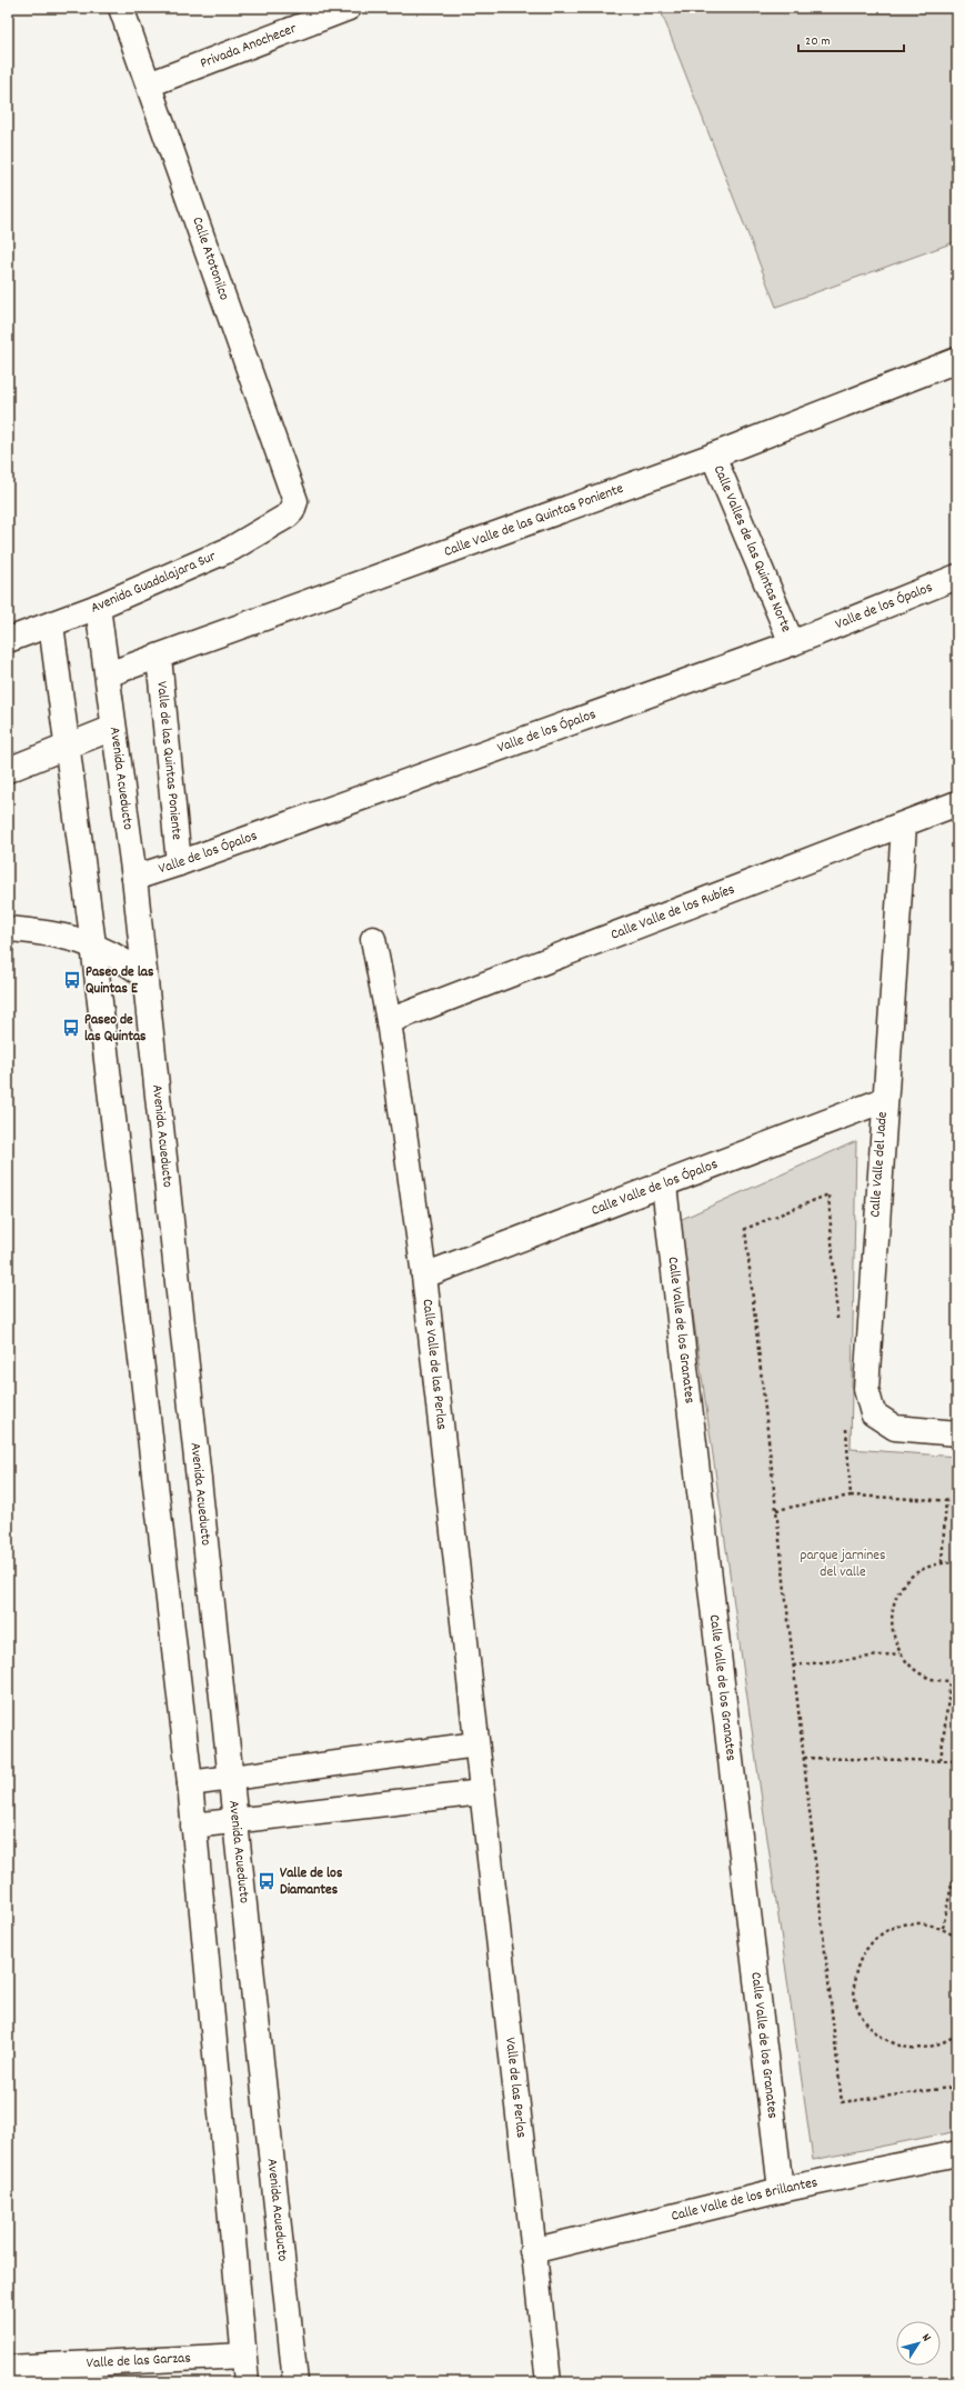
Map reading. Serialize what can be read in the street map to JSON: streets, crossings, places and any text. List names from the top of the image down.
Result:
{
  "streets": {
    "street": [
      "Privada Anochecer",
      "Calle Atotonilco",
      "Calle Valle de las Quintas Poniente",
      "Calle Valles de las Quintas Norte",
      "Avenida Guadalajara Sur",
      "Valle de los Ópalos",
      "Valle de las Quintas Poniente",
      "Avenida Acueducto",
      "Calle Valle de los Rubíes",
      "Calle Valle del Jade",
      "Calle Valle de los Ópalos",
      "Calle Valle de los Granates",
      "Calle Valle de las Perlas",
      "Valle de las Perlas",
      "Calle Valle de los Brillantes",
      "Valle de las Garzas"
    ]
  },
  "crossings": [
    ["Privada Anochecer", "Calle Atotonilco"],
    ["Calle Atotonilco", "Avenida Guadalajara Sur"],
    ["Calle Valle de las Quintas Poniente", "Calle Valles de las Quintas Norte"],
    ["Calle Valle de las Quintas Poniente", "Valle de las Quintas Poniente"],
    ["Calle Valle de las Quintas Poniente", "Avenida Acueducto"],
    ["Calle Valles de las Quintas Norte", "Valle de los Ópalos"],
    ["Avenida Guadalajara Sur", "Avenida Acueducto"],
    ["Valle de los Ópalos", "Valle de las Quintas Poniente"],
    ["Valle de los Ópalos", "Avenida Acueducto"],
    ["Calle Valle de los Rubíes", "Calle Valle del Jade"],
    ["Calle Valle de los Rubíes", "Calle Valle de las Perlas"],
    ["Calle Valle del Jade", "Calle Valle de los Ópalos"],
    ["Calle Valle de los Ópalos", "Calle Valle de los Granates"],
    ["Calle Valle de los Ópalos", "Calle Valle de las Perlas"],
    ["Calle Valle de los Granates", "Calle Valle de los Brillantes"],
    ["Calle Valle de las Perlas", "Valle de las Perlas"],
    ["Valle de las Perlas", "Calle Valle de los Brillantes"]
  ],
  "parks": ["parque jarnines del valle"],
  "places": {
    "bus stop": ["Paseo de las Quintas E", "Paseo de las Quintas", "Valle de los Diamantes"]
  },
  "scale_bar": "20 m",
  "north": "top right"
}
